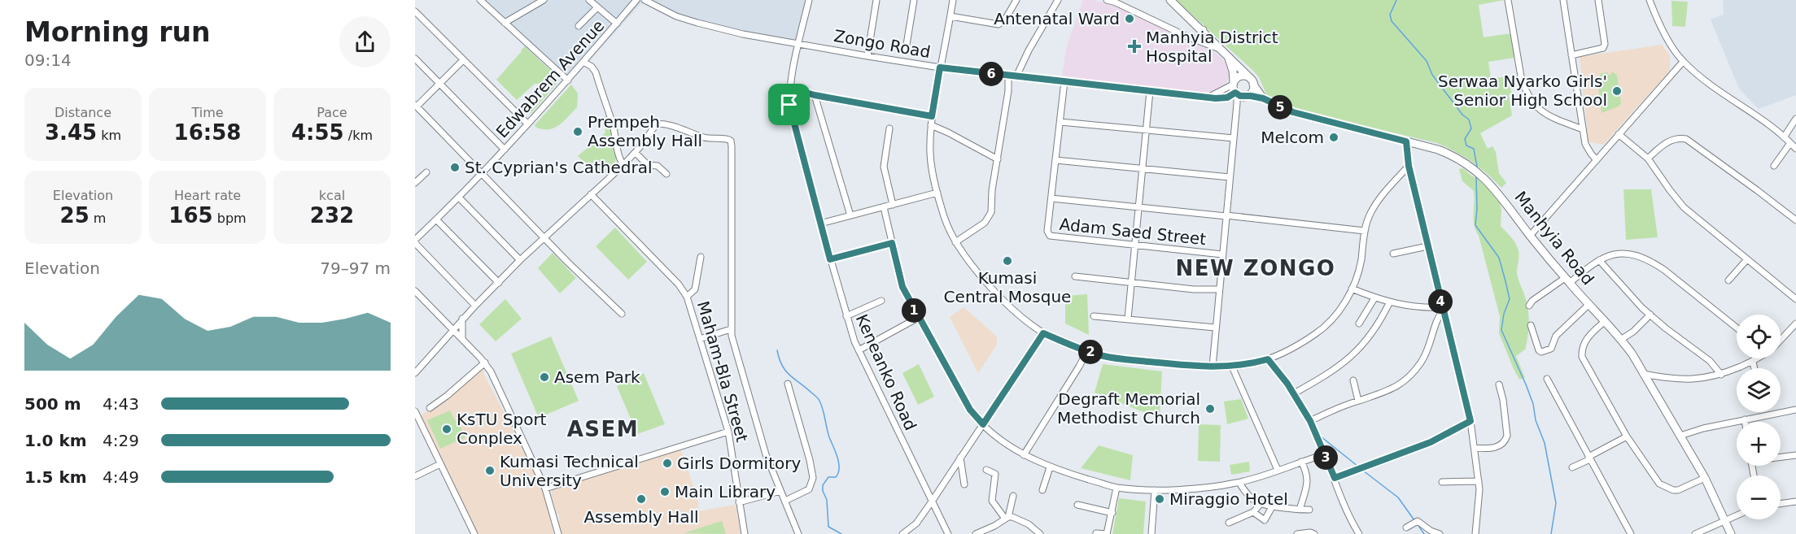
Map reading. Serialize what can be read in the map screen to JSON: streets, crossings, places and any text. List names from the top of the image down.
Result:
{
  "streets": {
    "main road": ["Manhyia Road"],
    "street": [
      "Zongo Road",
      "Edwabrem Avenue",
      "Adam Saed Street",
      "Maham-Bla Street",
      "Keneanko Road"
    ]
  },
  "crossings": [
    ["Zongo Road", "Manhyia Road"],
    ["Zongo Road", "Keneanko Road"]
  ],
  "districts": ["NEW ZONGO", "ASEM"],
  "places": {
    "other": [
      "Antenatal Ward",
      "Serwaa Nyarko Girls' Senior High School",
      "Prempeh Assembly Hall",
      "Melcom",
      "St. Cyprian's Cathedral",
      "Kumasi Central Mosque",
      "Asem Park",
      "Degraft Memorial Methodist Church",
      "KsTU Sport Conplex",
      "Girls Dormitory",
      "Kumasi Technical University",
      "Main Library",
      "Assembly Hall",
      "Miraggio Hotel"
    ],
    "health": ["Manhyia District Hospital"]
  },
  "page": {
    "heading": ["Morning run", "09:14"],
    "pins": [
      "6",
      "5",
      "4",
      "1",
      "2",
      "3"
    ],
    "stats": [
      ["Distance", "3.45 km"],
      ["Time", "16:58"],
      ["Pace", "4:55 /km"],
      ["Elevation", "25 m"],
      ["Heart rate", "165 bpm"],
      ["kcal", "232"]
    ],
    "chart": ["Elevation", "79–97 m"],
    "map_buttons": ["+", "−"],
    "list": [
      {
        "name": "500 m",
        "note": "4:43"
      },
      {
        "name": "1.0 km",
        "note": "4:29"
      },
      {
        "name": "1.5 km",
        "note": "4:49"
      }
    ]
  }
}
